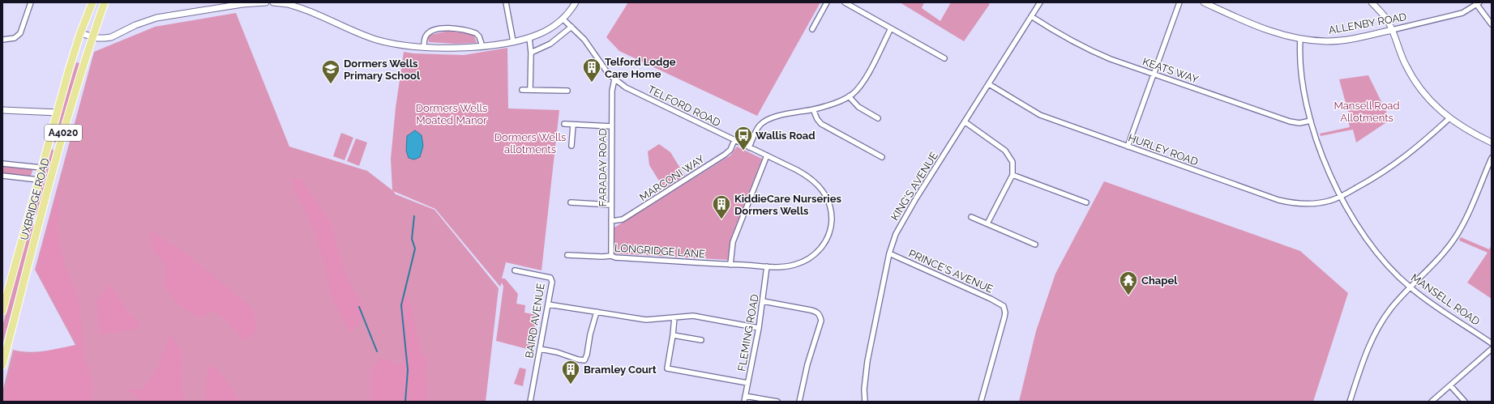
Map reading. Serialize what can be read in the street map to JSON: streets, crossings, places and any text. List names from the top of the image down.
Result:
{
  "streets": {
    "main road": ["A4020", "UXBRIDGE ROAD"],
    "street": [
      "ALLENBY ROAD",
      "KEATS WAY",
      "TELFORD ROAD",
      "HURLEY ROAD",
      "FARADAY ROAD",
      "MARCONI WAY",
      "KING'S AVENUE",
      "LONGRIDGE LANE",
      "PRINCE'S AVENUE",
      "MANSELL ROAD",
      "BAIRD AVENUE",
      "FLEMING ROAD"
    ]
  },
  "crossings": [
    ["ALLENBY ROAD", "MANSELL ROAD"],
    ["KEATS WAY", "KING'S AVENUE"],
    ["KEATS WAY", "MANSELL ROAD"],
    ["TELFORD ROAD", "FARADAY ROAD"],
    ["TELFORD ROAD", "MARCONI WAY"],
    ["TELFORD ROAD", "LONGRIDGE LANE"],
    ["TELFORD ROAD", "FLEMING ROAD"],
    ["A4020", "UXBRIDGE ROAD"],
    ["HURLEY ROAD", "KING'S AVENUE"],
    ["HURLEY ROAD", "MANSELL ROAD"],
    ["FARADAY ROAD", "MARCONI WAY"],
    ["FARADAY ROAD", "LONGRIDGE LANE"],
    ["KING'S AVENUE", "PRINCE'S AVENUE"],
    ["LONGRIDGE LANE", "FLEMING ROAD"]
  ],
  "parks": ["Mansell Road Allotments", "Dormers Wells Moated Manor", "Dormers Wells allotments"],
  "places": {
    "building": ["Telford Lodge Care Home", "KiddieCare Nurseries Dormers Wells", "Bramley Court"],
    "school or university": ["Dormers Wells Primary School"],
    "bus stop": ["Wallis Road"],
    "temple": ["Chapel"]
  }
}
